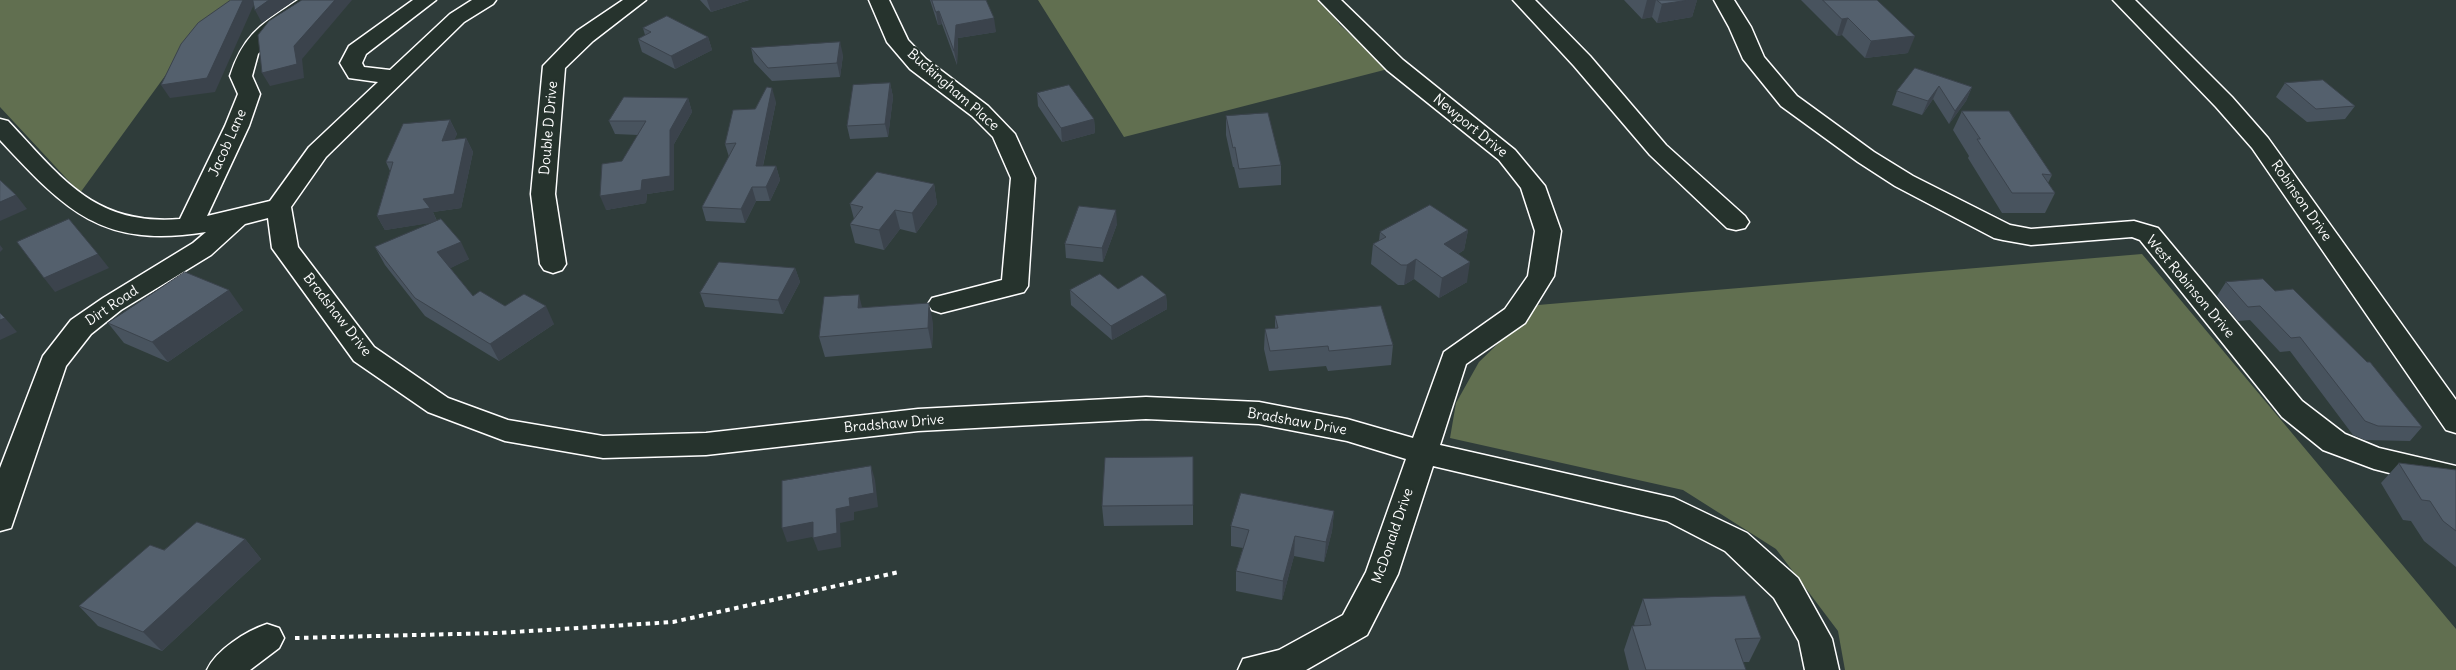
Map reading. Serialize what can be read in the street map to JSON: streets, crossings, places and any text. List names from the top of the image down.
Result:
{
  "streets": {
    "street": [
      "Buckingham Place",
      "Newport Drive",
      "Double D Drive",
      "Jacob Lane",
      "Robinson Drive",
      "West Robinson Drive",
      "Dirt Road",
      "Bradshaw Drive",
      "McDonald Drive"
    ]
  },
  "crossings": [
    ["Newport Drive", "Bradshaw Drive"],
    ["Newport Drive", "McDonald Drive"],
    ["Bradshaw Drive", "McDonald Drive"]
  ]
}
